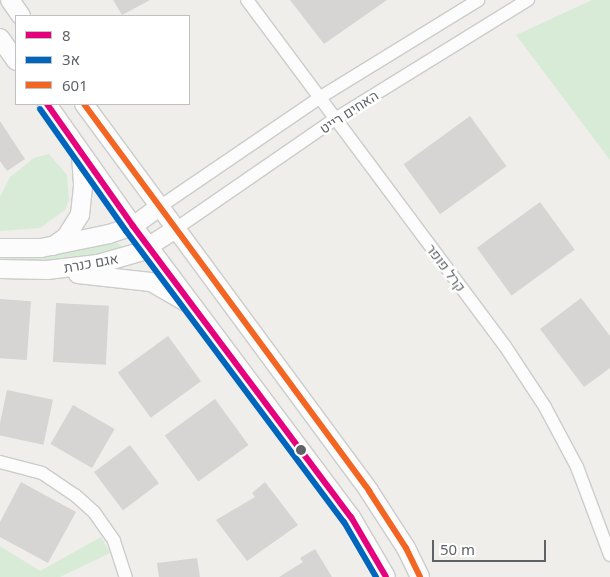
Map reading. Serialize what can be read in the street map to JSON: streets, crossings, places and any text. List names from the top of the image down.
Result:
{
  "streets": {
    "main road": ["אגם כנרת"],
    "street": ["האחים רייט", "קרל פופר"]
  },
  "crossings": [
    ["האחים רייט", "אגם כנרת"],
    ["האחים רייט", "קרל פופר"]
  ],
  "lines": ["transit line 8", "transit line 601", "transit line 3א"],
  "legend": ["8", "3א", "601"],
  "scale_bar": "50 m"
}
